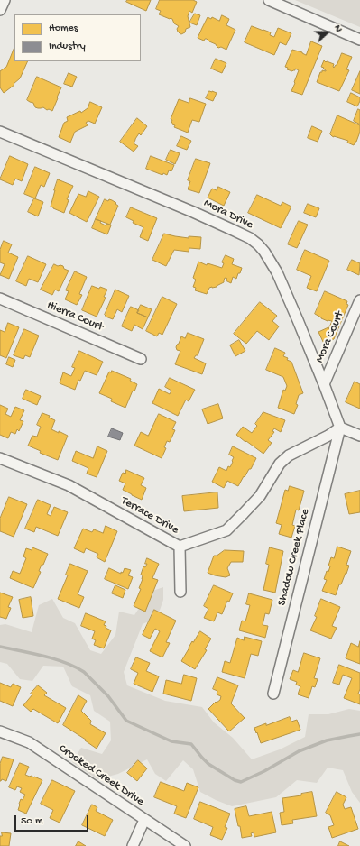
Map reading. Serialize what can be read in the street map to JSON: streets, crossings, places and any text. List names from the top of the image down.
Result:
{
  "streets": {
    "street": [
      "Mora Drive",
      "Hierra Court",
      "Mora Court",
      "Terrace Drive",
      "Shadow Creek Place",
      "Crooked Creek Drive"
    ]
  },
  "crossings": [
    ["Mora Drive", "Mora Court"],
    ["Mora Drive", "Terrace Drive"],
    ["Mora Drive", "Shadow Creek Place"],
    ["Terrace Drive", "Shadow Creek Place"]
  ],
  "legend": ["Homes", "Industry"],
  "scale_bar": "50 m",
  "north": "right"
}
